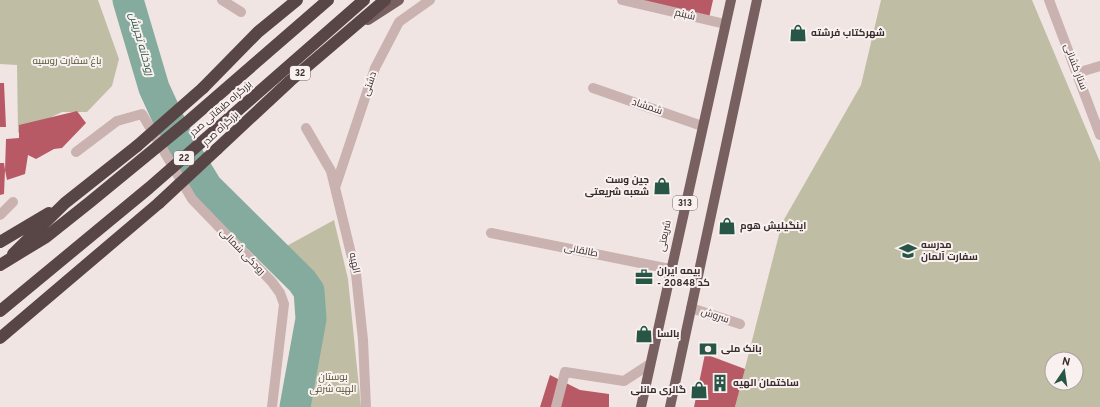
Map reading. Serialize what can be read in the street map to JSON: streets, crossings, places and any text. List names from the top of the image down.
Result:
{
  "streets": {
    "highway": [
      "32",
      "بزرگراه طبقاتی صدر",
      "بزرگراه صدر",
      "22"
    ],
    "main road": ["313", "شریعتی"],
    "street": [
      "شبنم",
      "ستار کشانی",
      "دشتی",
      "شمشاد",
      "طالقانی",
      "رودکی شمالی",
      "الهیه",
      "سروش"
    ]
  },
  "crossings": [
    ["شبنم", "شریعتی"],
    ["دشتی", "الهیه"],
    ["شمشاد", "شریعتی"],
    ["313", "سروش"],
    ["شریعتی", "طالقانی"]
  ],
  "water": ["رودخانه تجریش"],
  "parks": ["باغ سفارت روسیه", "بوستان الهیه شرقی"],
  "places": {
    "shop": [
      "شهرکتاب فرشته",
      "جین وست شعبه شریعتی",
      "اینگیلیش هوم",
      "بالسا",
      "گالری مانلی"
    ],
    "school or university": ["مدرسه سفارت آلمان"],
    "office": ["بیمه ایران - کد 20848"],
    "bank": ["بانک ملی"],
    "building": ["ساختمان الهیه"]
  },
  "north": "top"
}
